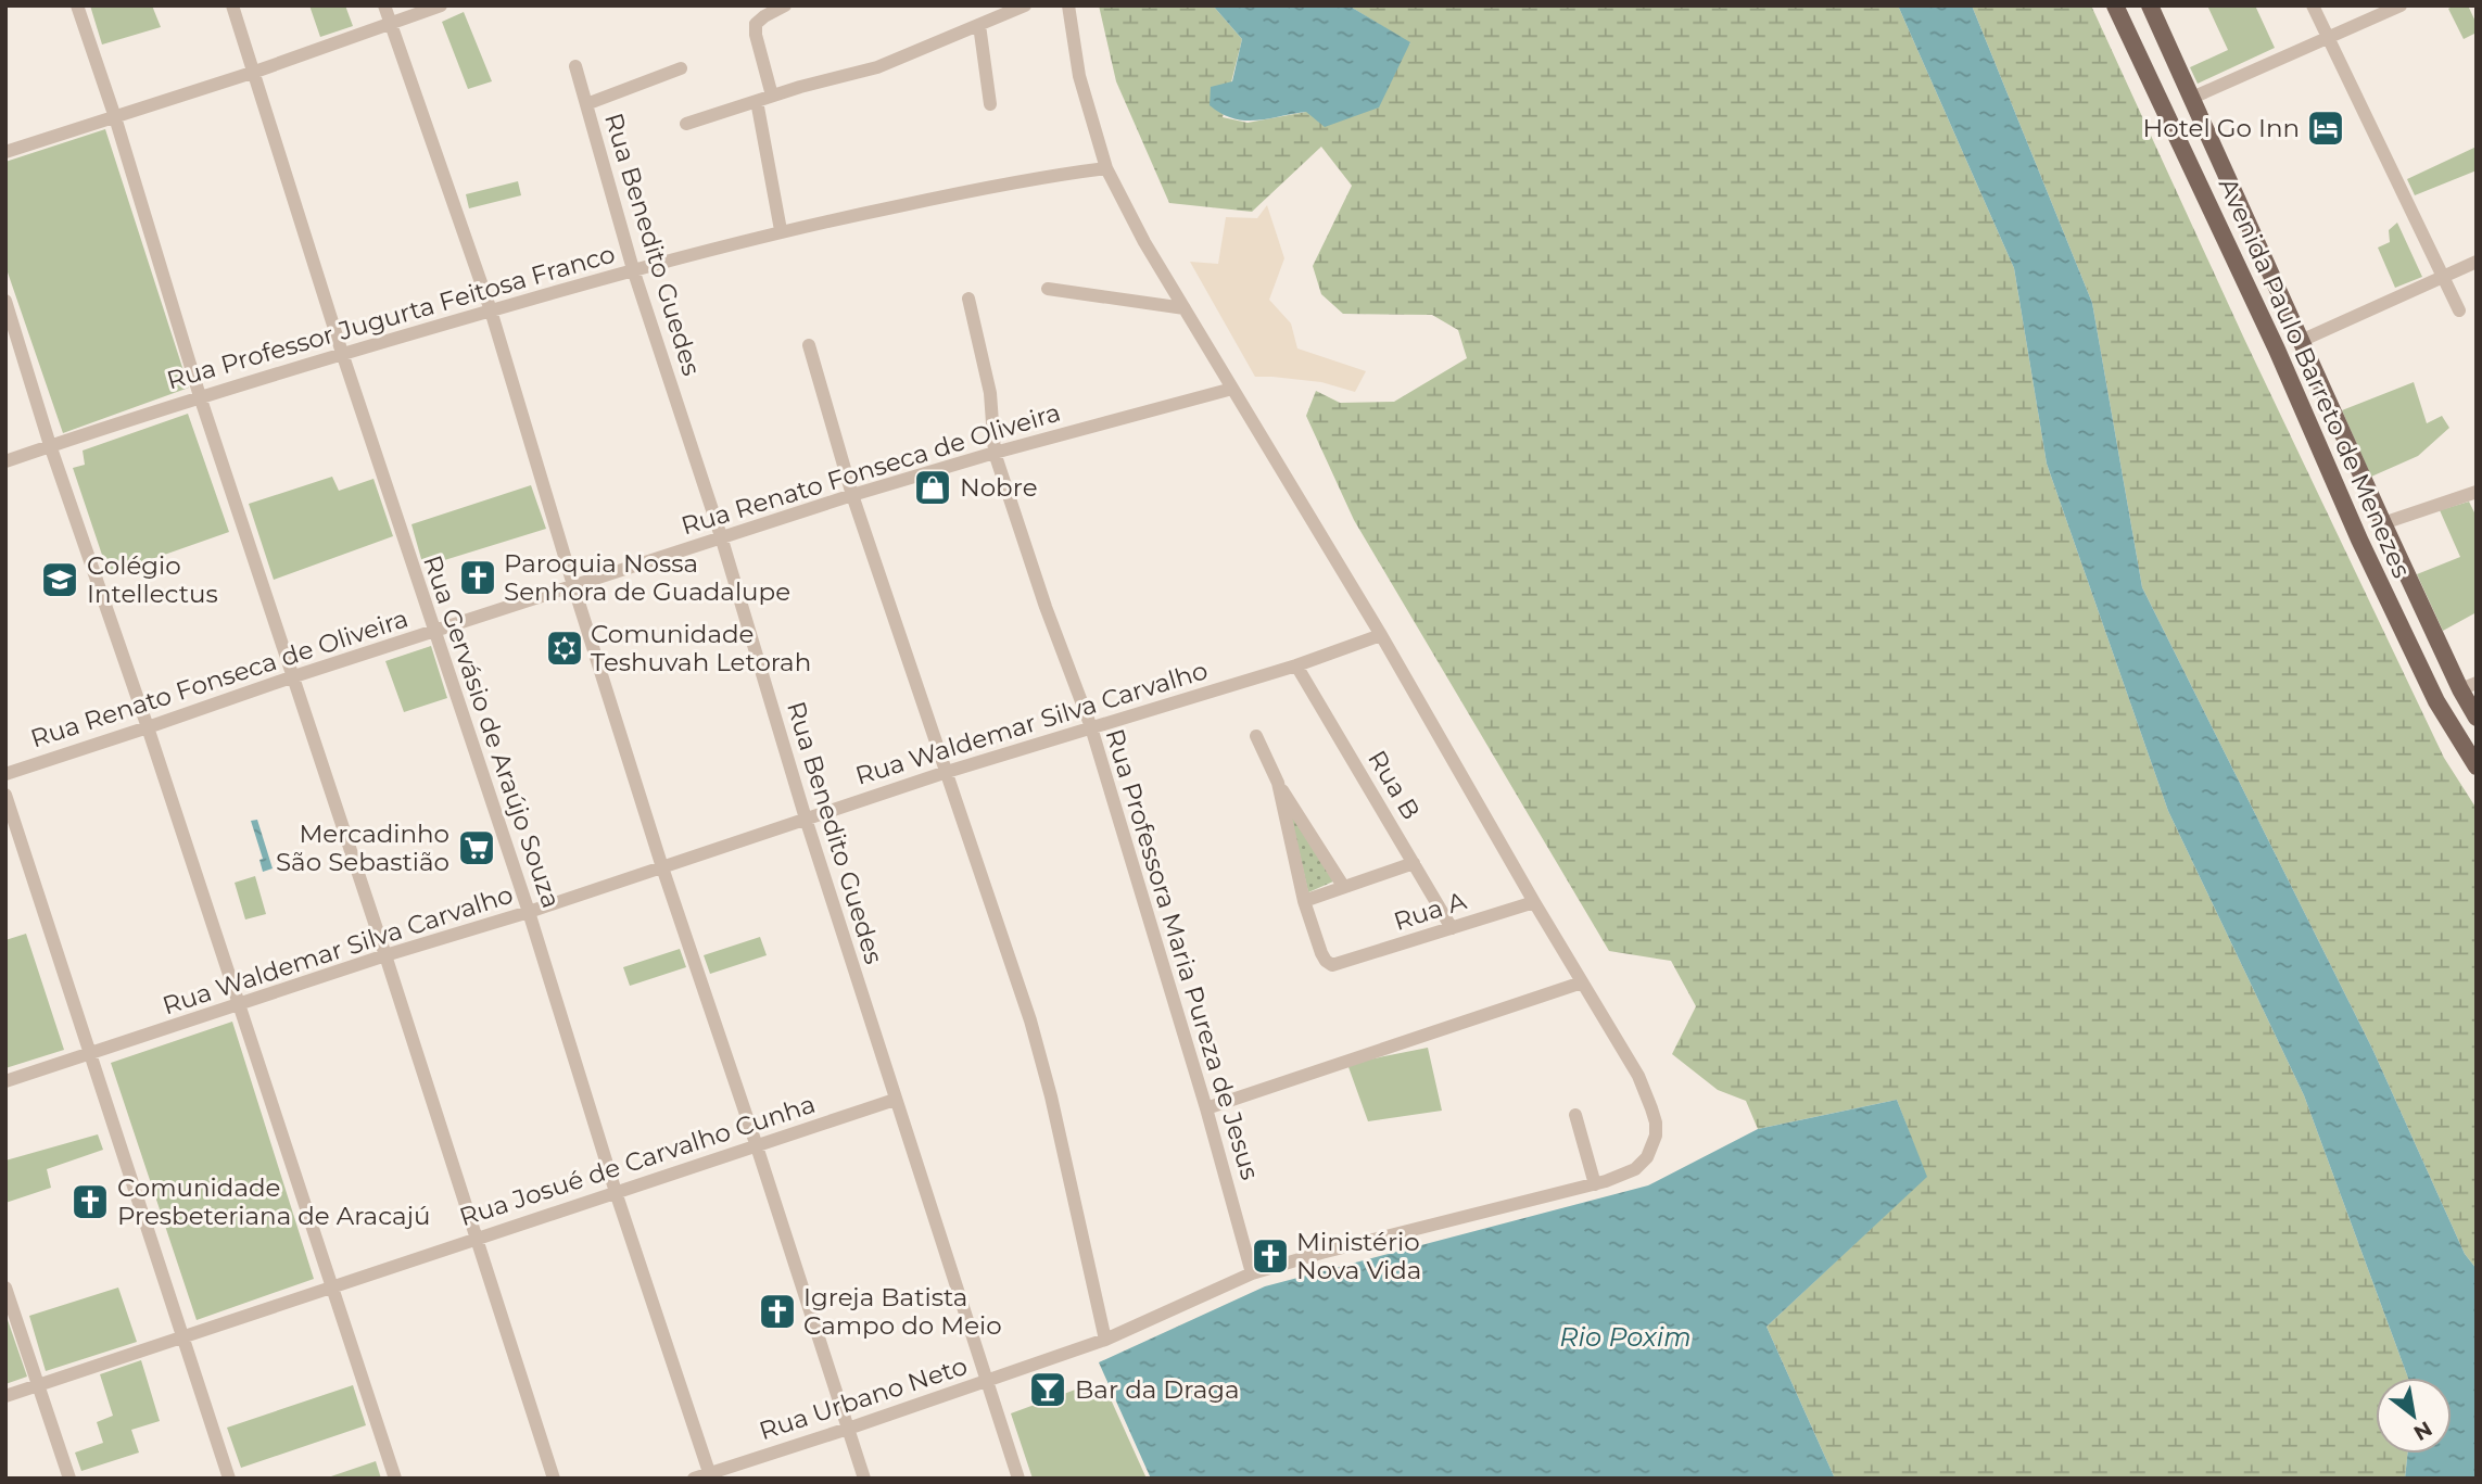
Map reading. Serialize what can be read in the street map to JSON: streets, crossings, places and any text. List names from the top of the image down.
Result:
{
  "streets": {
    "main road": ["Avenida Paulo Barreto de Menezes"],
    "street": [
      "Rua Benedito Guedes",
      "Rua Professor Jugurta Feitosa Franco",
      "Rua Renato Fonseca de Oliveira",
      "Rua Waldemar Silva Carvalho",
      "Rua Gervásio de Araújo Souza",
      "Rua B",
      "Rua A",
      "Rua Professora Maria Pureza de Jesus",
      "Rua Josué de Carvalho Cunha",
      "Rua Urbano Neto"
    ]
  },
  "crossings": [
    ["Rua Benedito Guedes", "Rua Professor Jugurta Feitosa Franco"],
    ["Rua Benedito Guedes", "Rua Renato Fonseca de Oliveira"],
    ["Rua Benedito Guedes", "Rua Waldemar Silva Carvalho"],
    ["Rua Benedito Guedes", "Rua Josué de Carvalho Cunha"],
    ["Rua Benedito Guedes", "Rua Urbano Neto"],
    ["Rua Professor Jugurta Feitosa Franco", "Rua Gervásio de Araújo Souza"],
    ["Rua Renato Fonseca de Oliveira", "Rua Gervásio de Araújo Souza"],
    ["Rua Renato Fonseca de Oliveira", "Rua Professora Maria Pureza de Jesus"],
    ["Rua Waldemar Silva Carvalho", "Rua Gervásio de Araújo Souza"],
    ["Rua Waldemar Silva Carvalho", "Rua B"],
    ["Rua Waldemar Silva Carvalho", "Rua Professora Maria Pureza de Jesus"],
    ["Rua Gervásio de Araújo Souza", "Rua Josué de Carvalho Cunha"],
    ["Rua Gervásio de Araújo Souza", "Rua Urbano Neto"],
    ["Rua B", "Rua A"],
    ["Rua Professora Maria Pureza de Jesus", "Rua Urbano Neto"]
  ],
  "water": ["Rio Poxim"],
  "places": {
    "hotel": ["Hotel Go Inn"],
    "shop": ["Nobre"],
    "church": [
      "Paroquia Nossa Senhora de Guadalupe",
      "Comunidade Presbeteriana de Aracajú",
      "Ministério Nova Vida",
      "Igreja Batista Campo do Meio"
    ],
    "school or university": ["Colégio Intellectus"],
    "synagogue": ["Comunidade Teshuvah Letorah"],
    "supermarket": ["Mercadinho São Sebastião"],
    "bar": ["Bar da Draga"]
  },
  "north": "bottom right"
}
